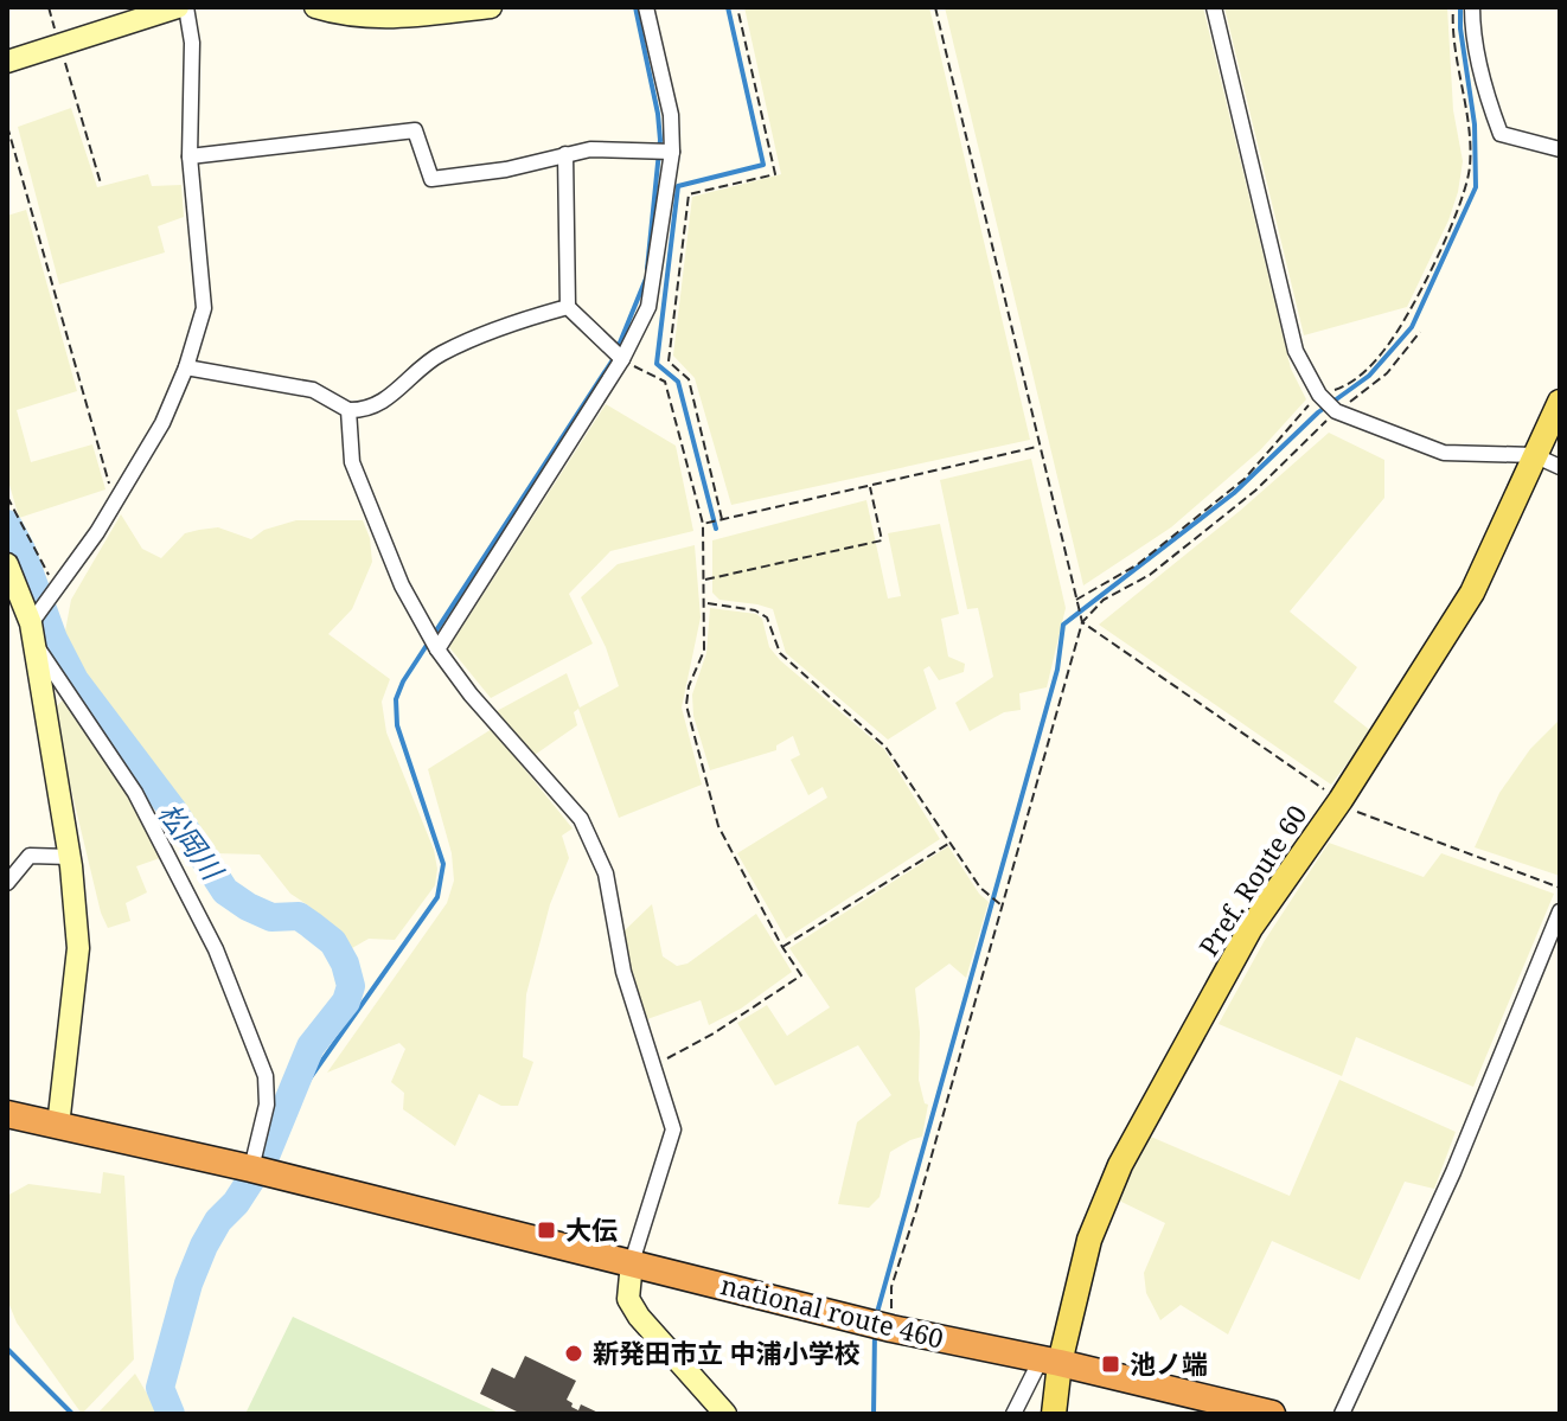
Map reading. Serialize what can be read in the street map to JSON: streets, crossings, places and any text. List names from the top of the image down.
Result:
{
  "streets": {
    "highway": ["national route 460"],
    "main road": ["Pref. Route 60"]
  },
  "crossings": [
    ["Pref. Route 60", "national route 460"]
  ],
  "water": ["松岡川"],
  "places": {
    "transit": ["大伝", "池ノ端"],
    "other": ["新発田市立 中浦小学校"]
  }
}
